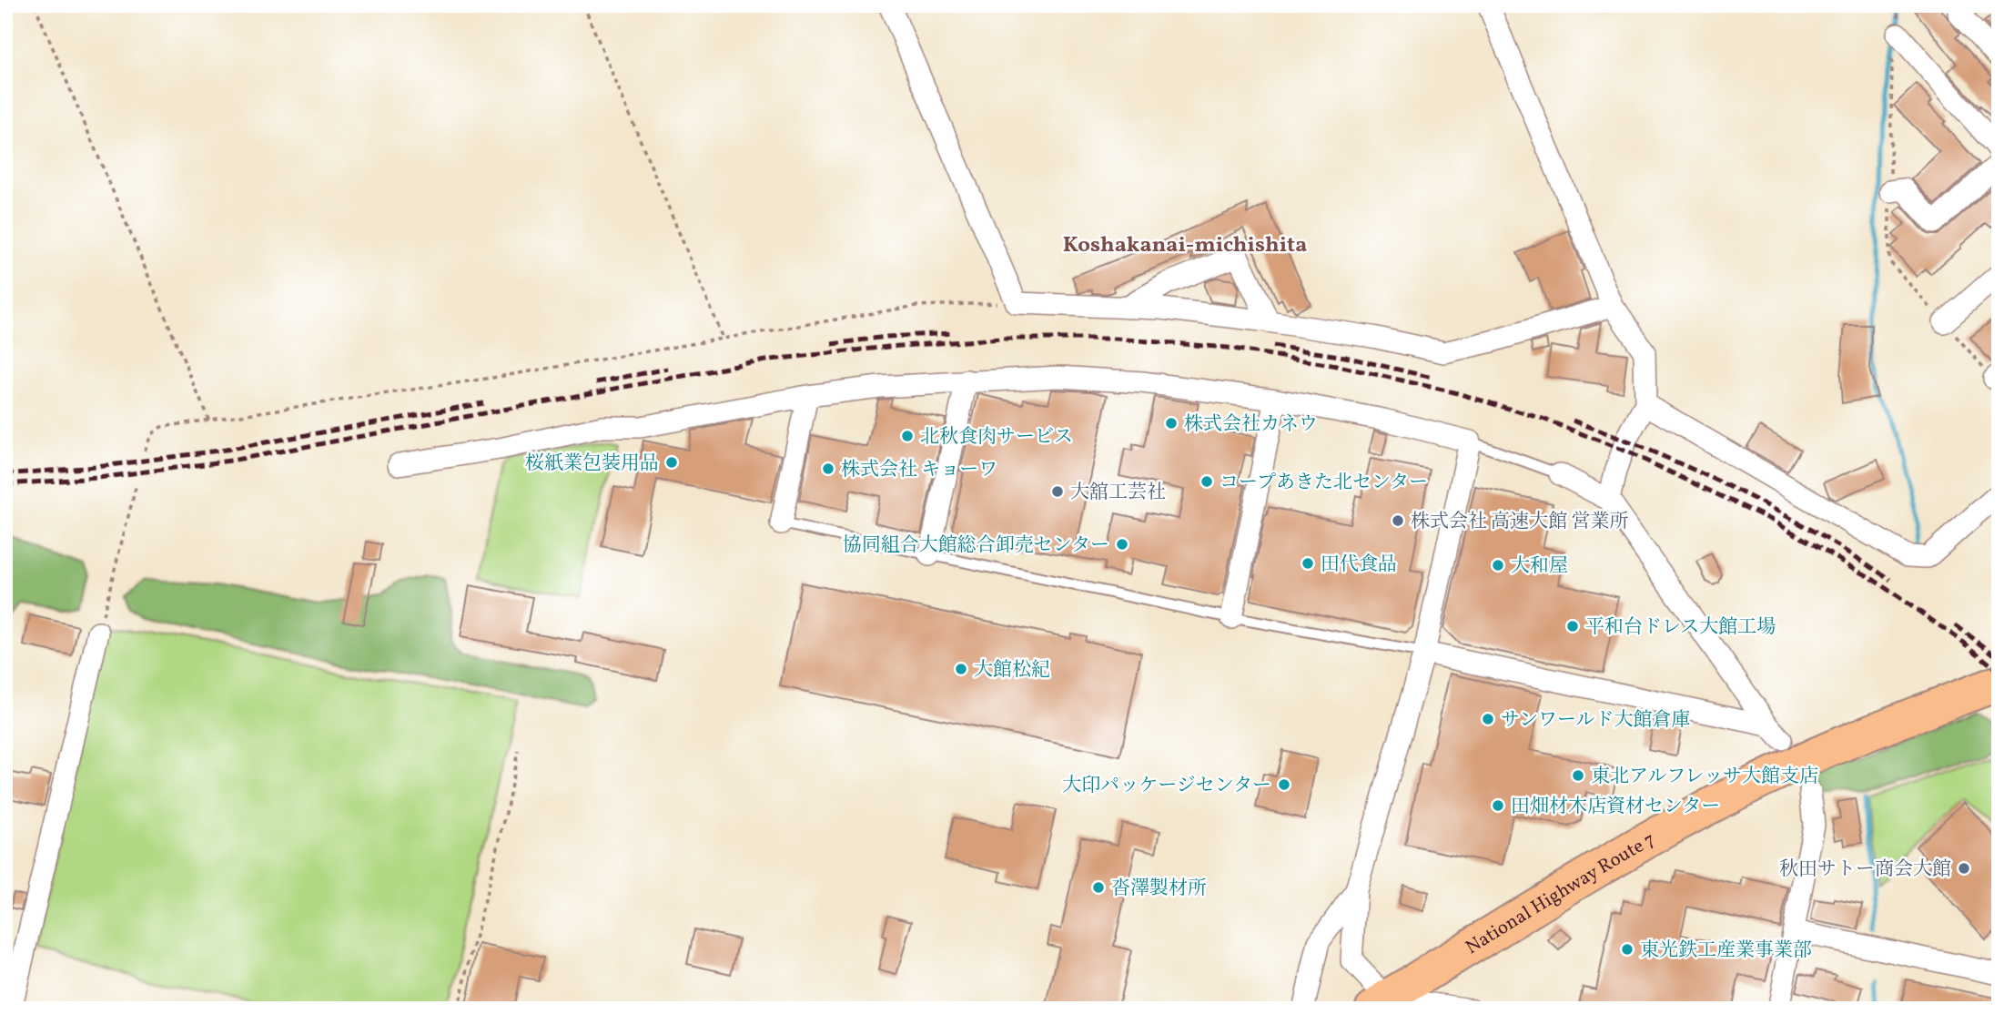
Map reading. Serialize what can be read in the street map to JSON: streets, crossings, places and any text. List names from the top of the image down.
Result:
{
  "streets": {
    "highway": ["National Highway Route 7"]
  },
  "districts": ["Koshakanai-michishita"],
  "places": [
    "株式会社カネウ",
    "北秋食肉サービス",
    "桜紙業包装用品",
    "株式会社 キョーワ",
    "コープあきた北センター",
    "大舘工芸社",
    "株式会社 高速大館 営業所",
    "協同組合大館総合卸売センター",
    "田代食品",
    "大和屋",
    "平和台ドレス大館工場",
    "大館松紀",
    "サンワールド大館倉庫",
    "東北アルフレッサ大館支店",
    "大印パッケージセンター",
    "田畑材木店資材センター",
    "秋田サトー商会大館",
    "沓澤製材所",
    "東光鉄工産業事業部"
  ]
}
